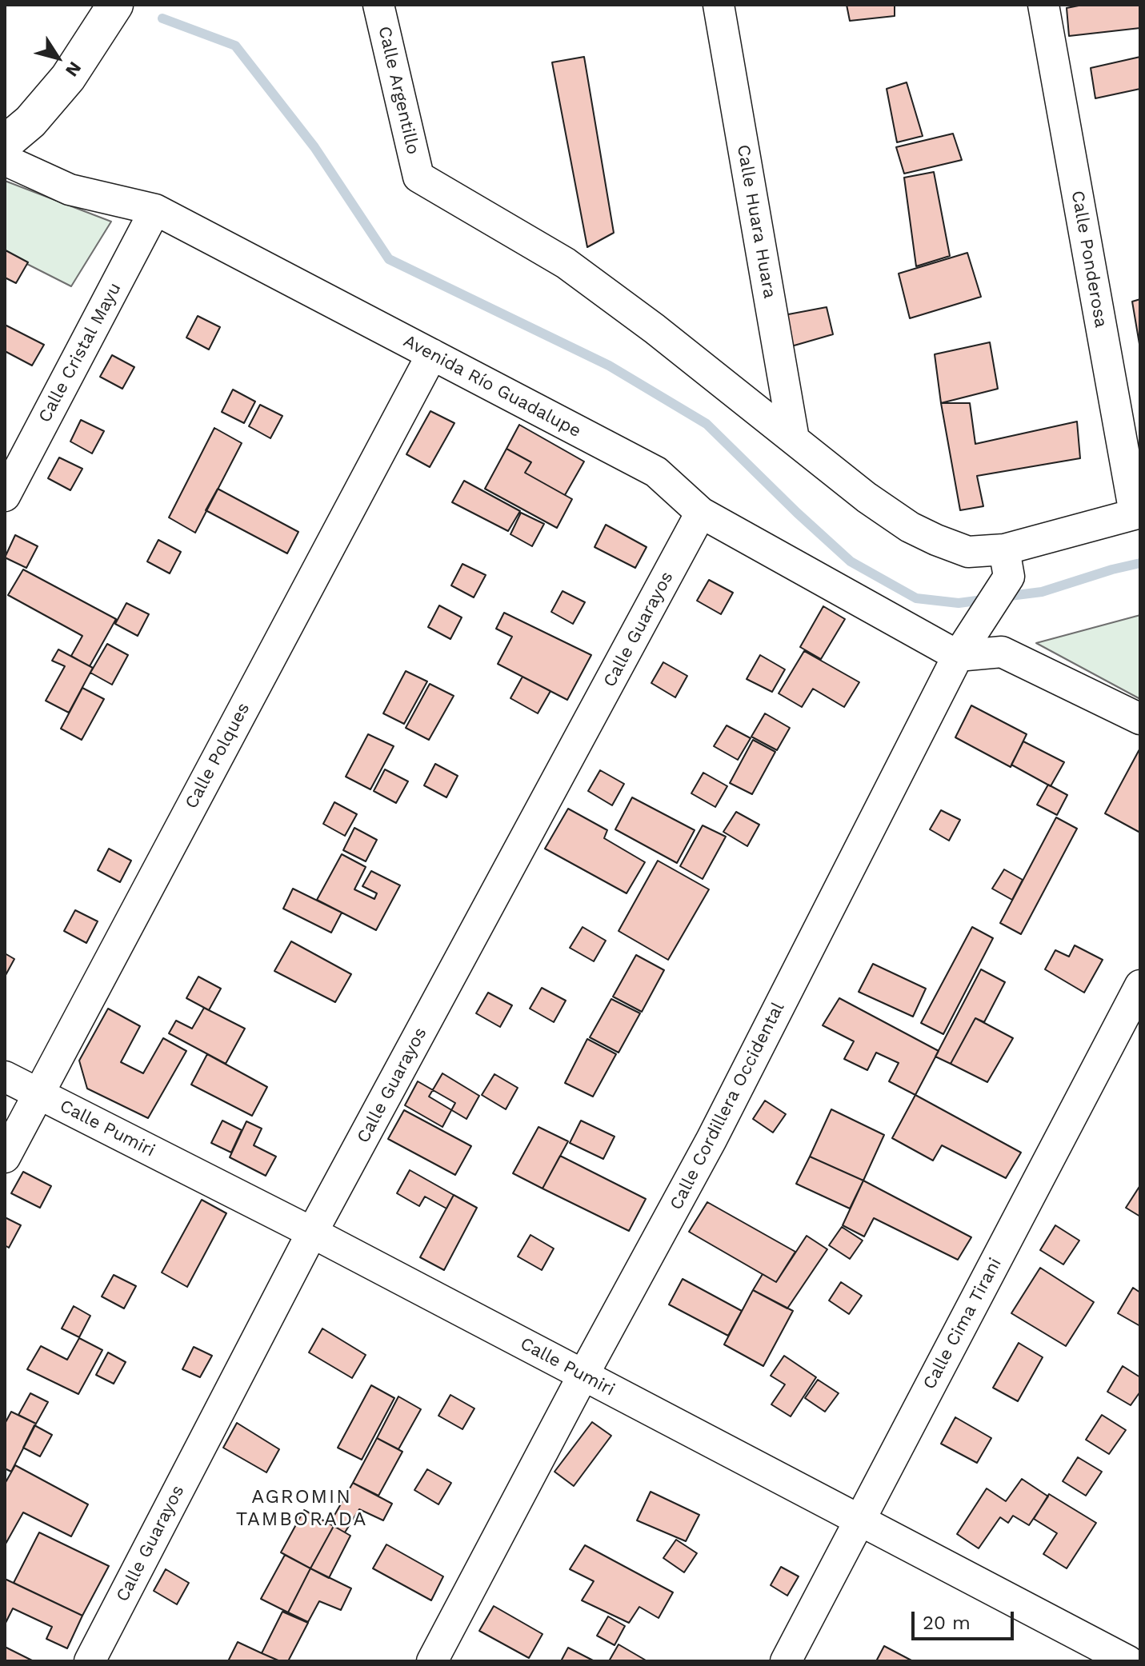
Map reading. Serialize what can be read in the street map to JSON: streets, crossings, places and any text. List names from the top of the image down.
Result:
{
  "streets": {
    "street": [
      "Calle Argentillo",
      "Calle Huara Huara",
      "Calle Ponderosa",
      "Calle Cristal Mayu",
      "Avenida Río Guadalupe",
      "Calle Guarayos",
      "Calle Polques",
      "Calle Cordillera Occidental",
      "Calle Pumiri",
      "Calle Cima Tirani"
    ]
  },
  "crossings": [
    ["Calle Argentillo", "Calle Huara Huara"],
    ["Calle Cristal Mayu", "Avenida Río Guadalupe"],
    ["Avenida Río Guadalupe", "Calle Guarayos"],
    ["Avenida Río Guadalupe", "Calle Polques"],
    ["Avenida Río Guadalupe", "Calle Cordillera Occidental"],
    ["Calle Guarayos", "Calle Pumiri"],
    ["Calle Polques", "Calle Pumiri"],
    ["Calle Cordillera Occidental", "Calle Pumiri"],
    ["Calle Pumiri", "Calle Cima Tirani"]
  ],
  "districts": ["AGROMIN TAMBORADA"],
  "scale_bar": "20 m",
  "north": "bottom right"
}
